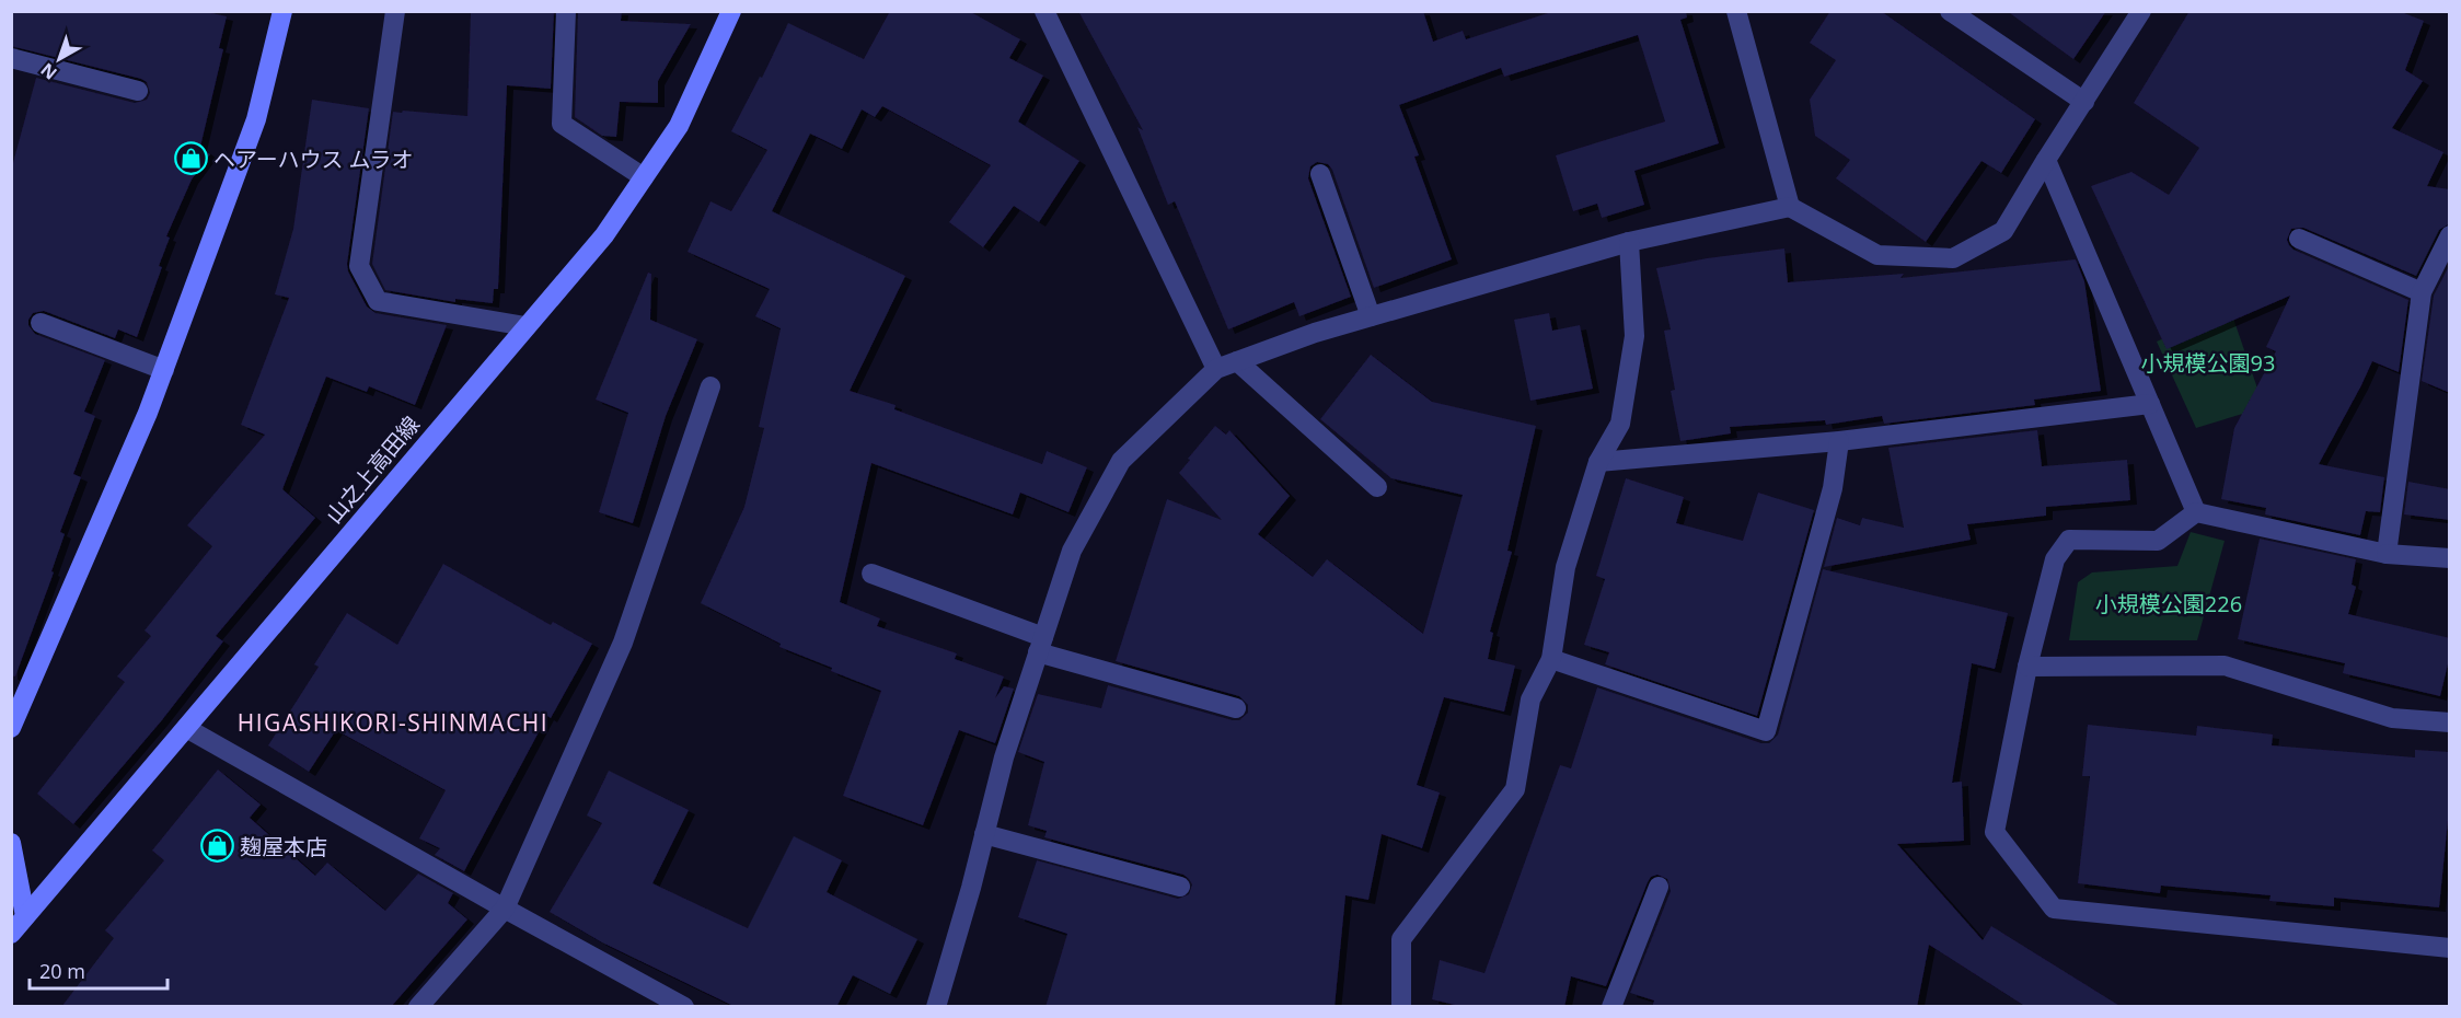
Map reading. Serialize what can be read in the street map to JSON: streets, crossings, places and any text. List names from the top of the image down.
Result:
{
  "streets": {
    "street": ["山之上高田線"]
  },
  "districts": ["HIGASHIKORI-SHINMACHI"],
  "parks": ["小規模公園93", "小規模公園226"],
  "places": {
    "shop": ["ヘアーハウス ムラオ", "麹屋本店"]
  },
  "scale_bar": "20 m",
  "north": "bottom left"
}
